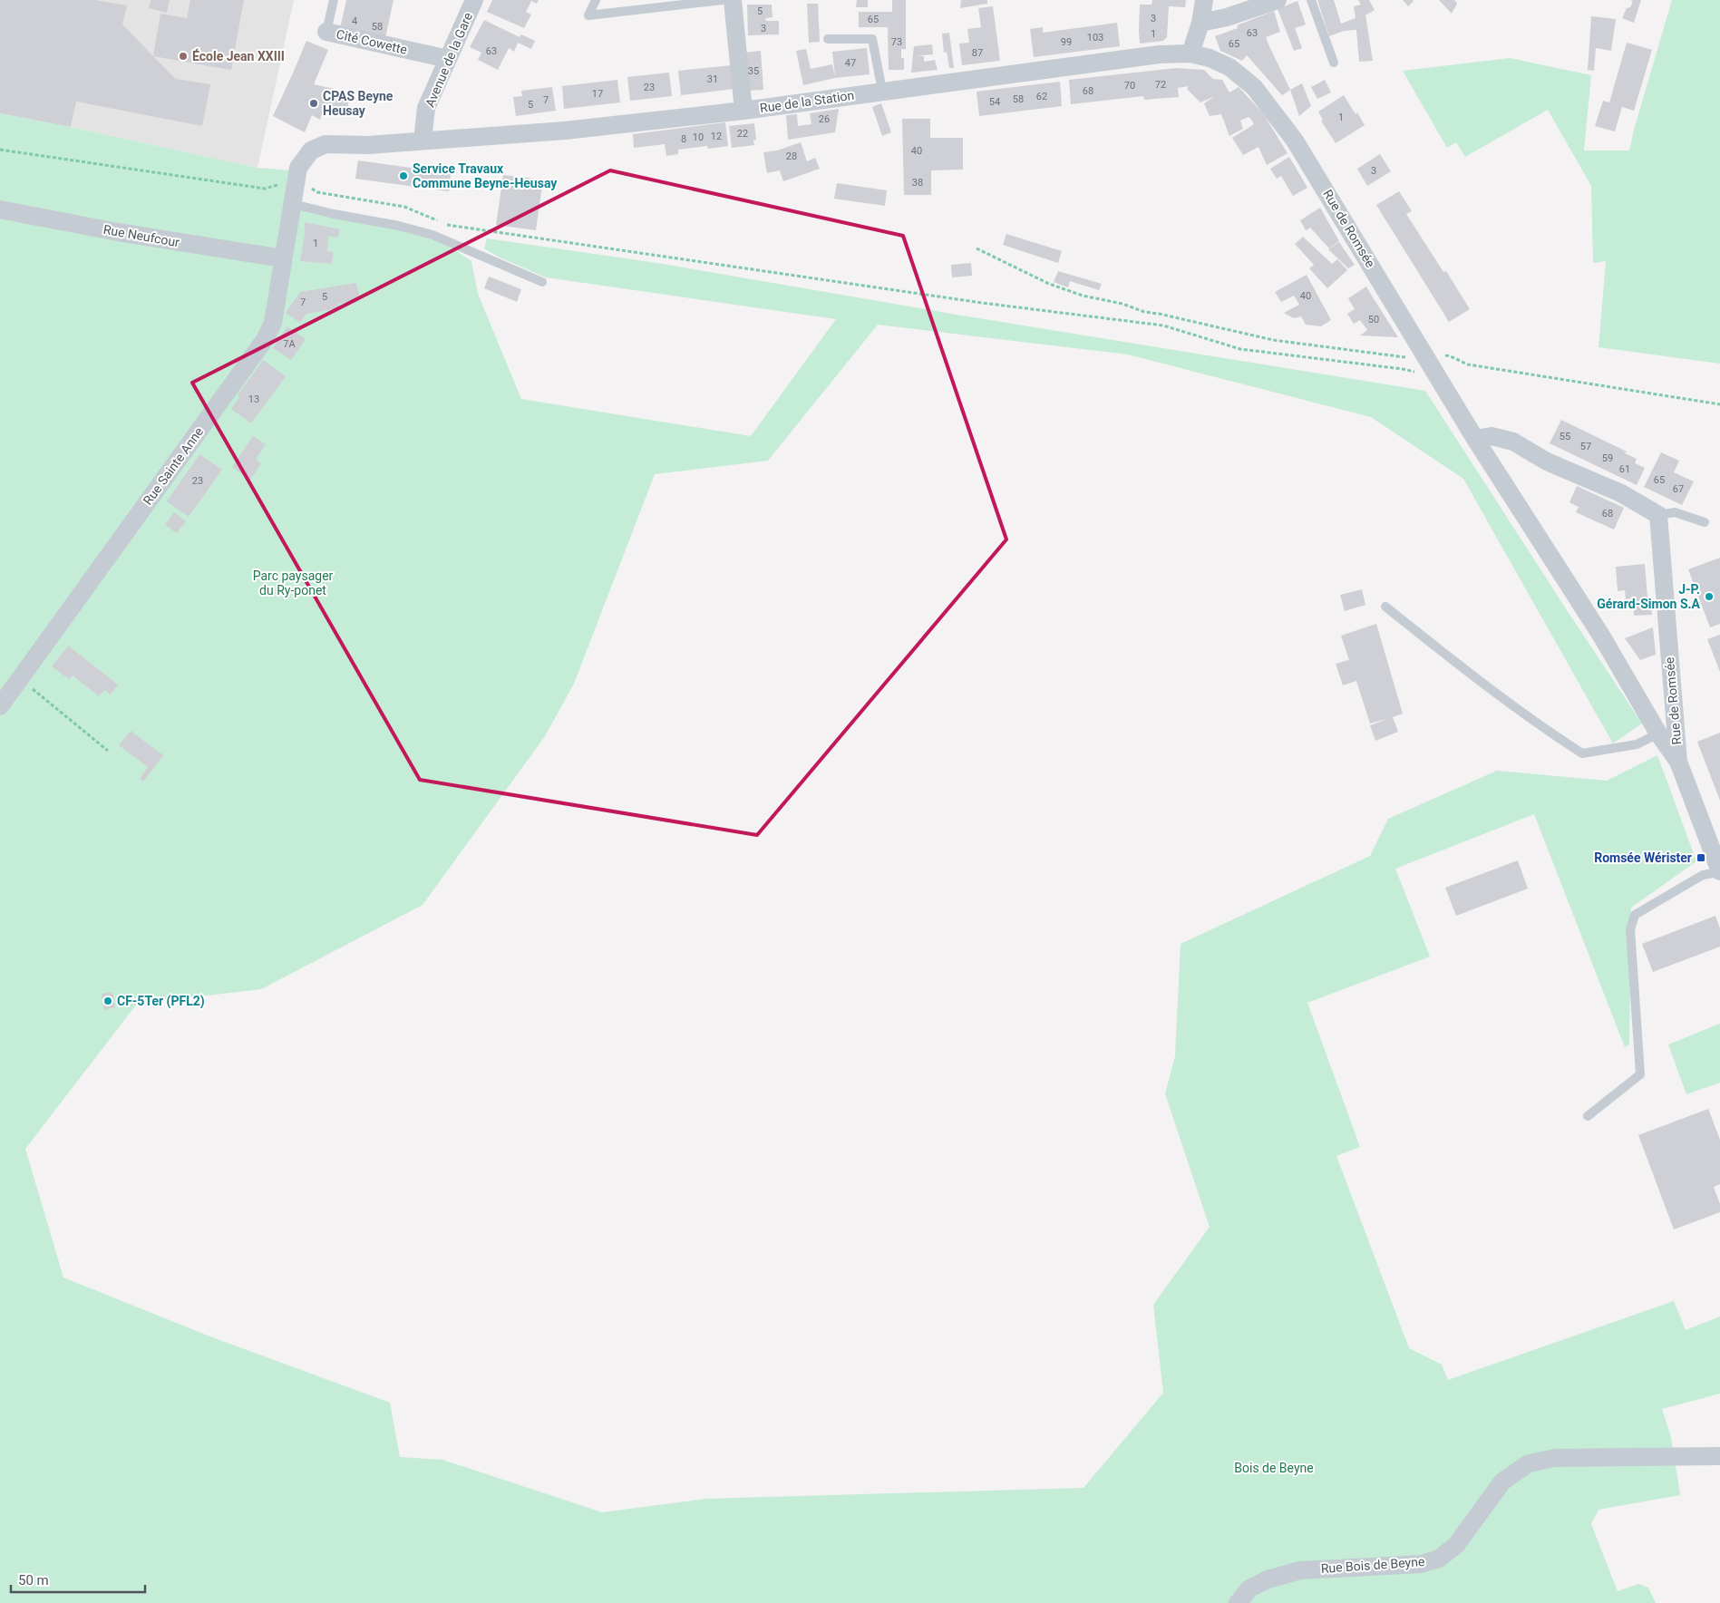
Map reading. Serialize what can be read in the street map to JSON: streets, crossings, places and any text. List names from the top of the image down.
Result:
{
  "streets": {
    "street": [
      "Cité Cowette",
      "Avenue de la Gare",
      "Rue de la Station",
      "Rue de Romsée",
      "Rue Neufcour",
      "Rue Sainte Anne",
      "Rue Bois de Beyne"
    ]
  },
  "crossings": [
    ["Cité Cowette", "Avenue de la Gare"],
    ["Avenue de la Gare", "Rue de la Station"],
    ["Rue de la Station", "Rue de Romsée"],
    ["Rue Neufcour", "Rue Sainte Anne"]
  ],
  "parks": ["Parc paysager du Ry-ponet", "Bois de Beyne"],
  "places": {
    "other": [
      "École Jean XXIII",
      "CPAS Beyne Heusay",
      "Service Travaux Commune Beyne-Heusay",
      "J-P. Gérard-Simon S.A",
      "CF-5Ter (PFL2)"
    ],
    "transit": ["Romsée Wérister"]
  },
  "house_numbers": [
    "5",
    "3",
    "65",
    "4",
    "58",
    "3",
    "63",
    "1",
    "103",
    "73",
    "99",
    "65",
    "63",
    "87",
    "47",
    "35",
    "31",
    "72",
    "70",
    "23",
    "68",
    "17",
    "62",
    "58",
    "7",
    "54",
    "5",
    "1",
    "26",
    "22",
    "12",
    "10",
    "8",
    "40",
    "28",
    "3",
    "38",
    "1",
    "40",
    "5",
    "7",
    "50",
    "7A",
    "13",
    "55",
    "57",
    "59",
    "61",
    "65",
    "23",
    "67",
    "68"
  ],
  "scale_bar": "50 m"
}
